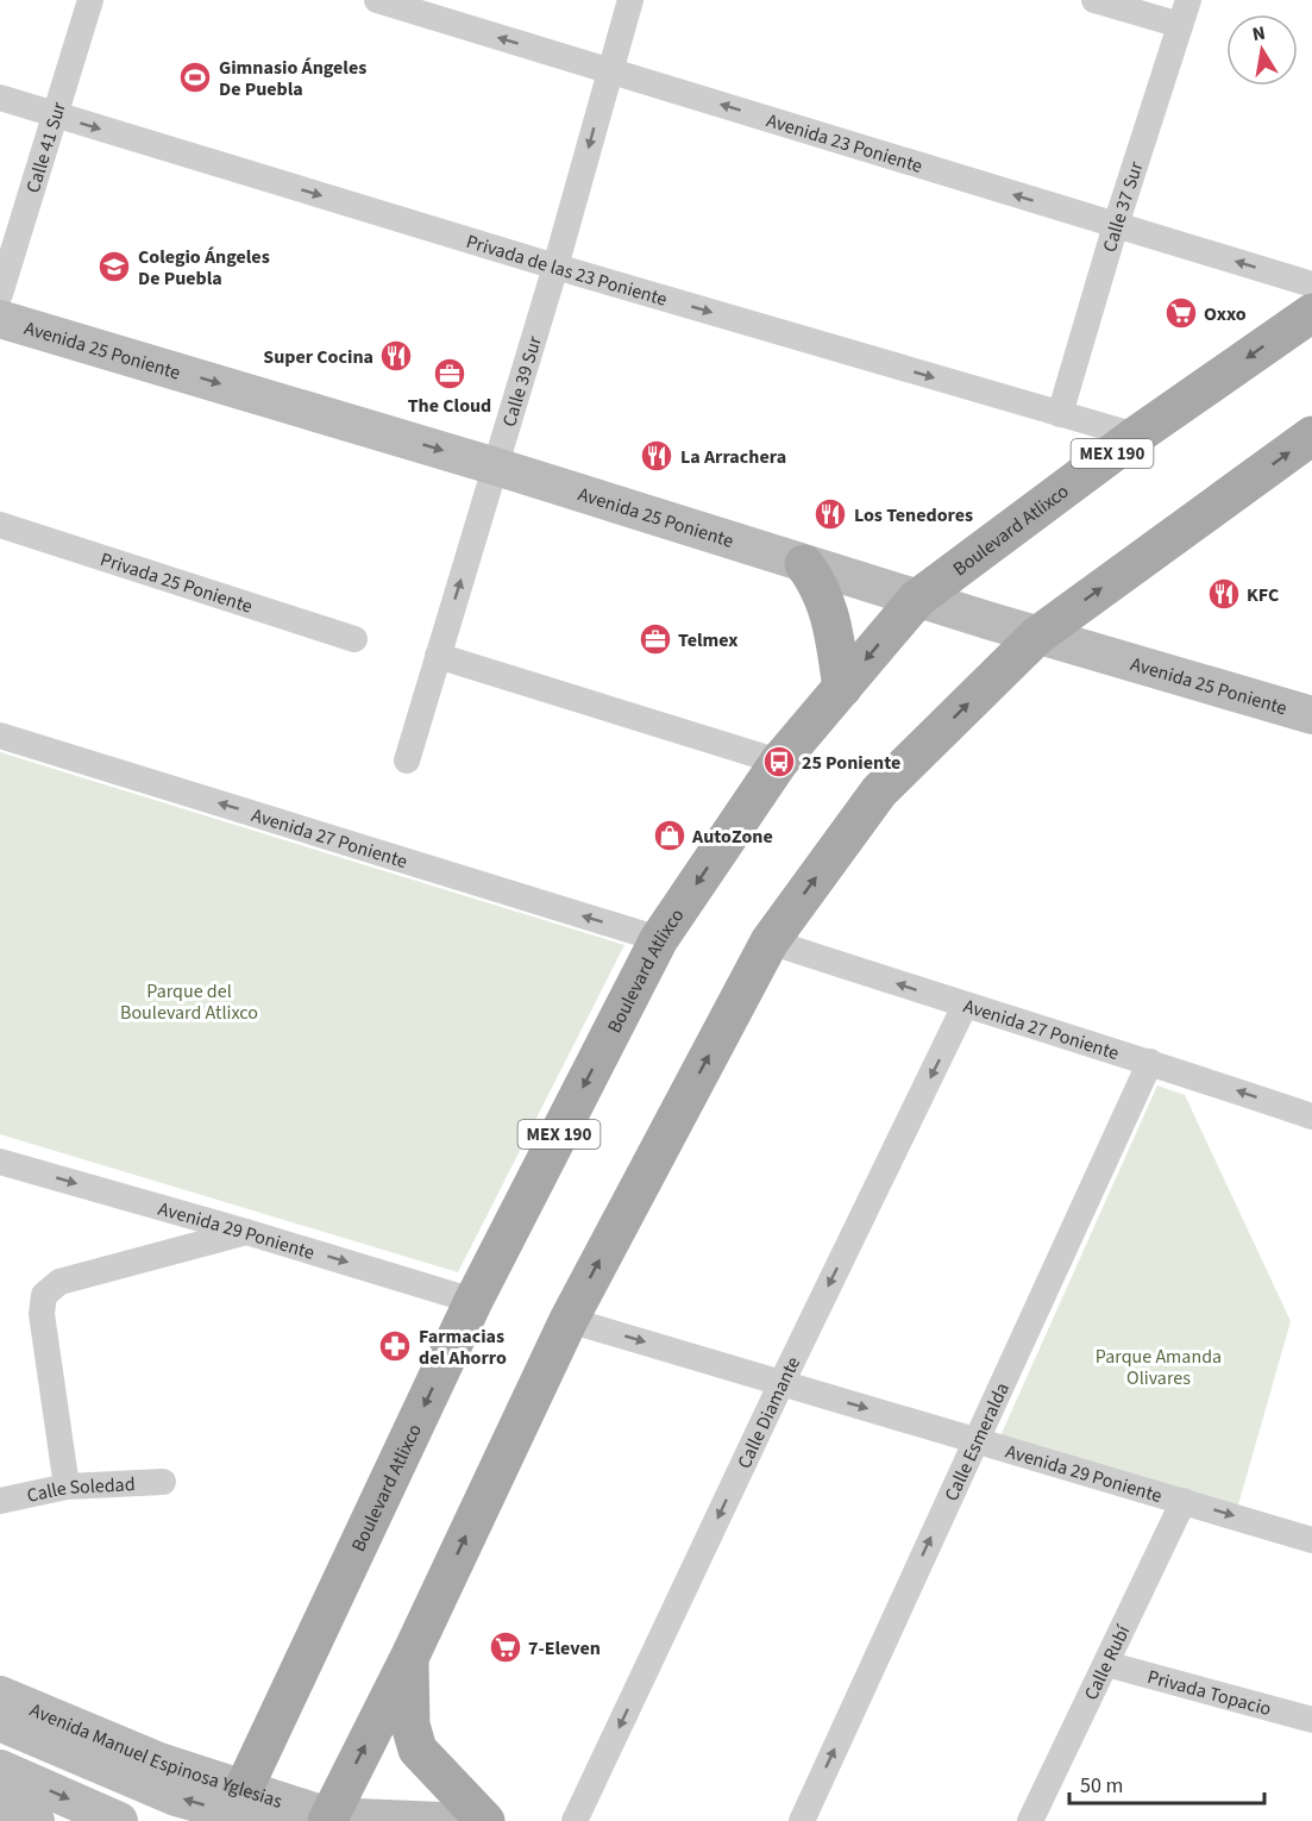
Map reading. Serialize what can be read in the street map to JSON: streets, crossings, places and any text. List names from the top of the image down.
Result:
{
  "streets": {
    "main road": [
      "Avenida 25 Poniente",
      "MEX 190",
      "Boulevard Atlixco",
      "Avenida Manuel Espinosa Yglesias"
    ],
    "street": [
      "Avenida 23 Poniente",
      "Calle 41 Sur",
      "Calle 37 Sur",
      "Privada de las 23 Poniente",
      "Calle 39 Sur",
      "Privada 25 Poniente",
      "Avenida 27 Poniente",
      "Avenida 29 Poniente",
      "Calle Diamante",
      "Calle Esmeralda",
      "Calle Soledad",
      "Calle Rubí",
      "Privada Topacio"
    ]
  },
  "crossings": [
    ["Avenida 23 Poniente", "Calle 37 Sur"],
    ["Avenida 23 Poniente", "Calle 39 Sur"],
    ["Calle 41 Sur", "Privada de las 23 Poniente"],
    ["Calle 37 Sur", "Privada de las 23 Poniente"],
    ["Privada de las 23 Poniente", "Calle 39 Sur"],
    ["Privada de las 23 Poniente", "Boulevard Atlixco"],
    ["Avenida 25 Poniente", "Calle 39 Sur"],
    ["Avenida 25 Poniente", "Boulevard Atlixco"],
    ["Boulevard Atlixco", "Avenida 27 Poniente"],
    ["Boulevard Atlixco", "Avenida 29 Poniente"],
    ["Boulevard Atlixco", "Avenida Manuel Espinosa Yglesias"],
    ["Avenida 27 Poniente", "Calle Diamante"],
    ["Avenida 27 Poniente", "Calle Esmeralda"],
    ["Avenida 29 Poniente", "Calle Diamante"],
    ["Avenida 29 Poniente", "Calle Esmeralda"],
    ["Avenida 29 Poniente", "Calle Rubí"],
    ["Calle Rubí", "Privada Topacio"]
  ],
  "one_way": [
    "Avenida 23 Poniente",
    "Privada de las 23 Poniente",
    "Avenida 25 Poniente",
    "Avenida 27 Poniente",
    "Avenida 29 Poniente",
    "Calle Diamante",
    "Calle Esmeralda"
  ],
  "parks": ["Parque del Boulevard Atlixco", "Parque Amanda Olivares"],
  "places": {
    "sports": ["Gimnasio Ángeles De Puebla"],
    "school or university": ["Colegio Ángeles De Puebla"],
    "supermarket": ["Oxxo", "7-Eleven"],
    "restaurant": [
      "Super Cocina",
      "La Arrachera",
      "Los Tenedores",
      "KFC"
    ],
    "office": ["The Cloud", "Telmex"],
    "bus stop": ["25 Poniente"],
    "shop": ["AutoZone"],
    "pharmacy": ["Farmacias del Ahorro"]
  },
  "scale_bar": "50 m",
  "north": "top"
}
